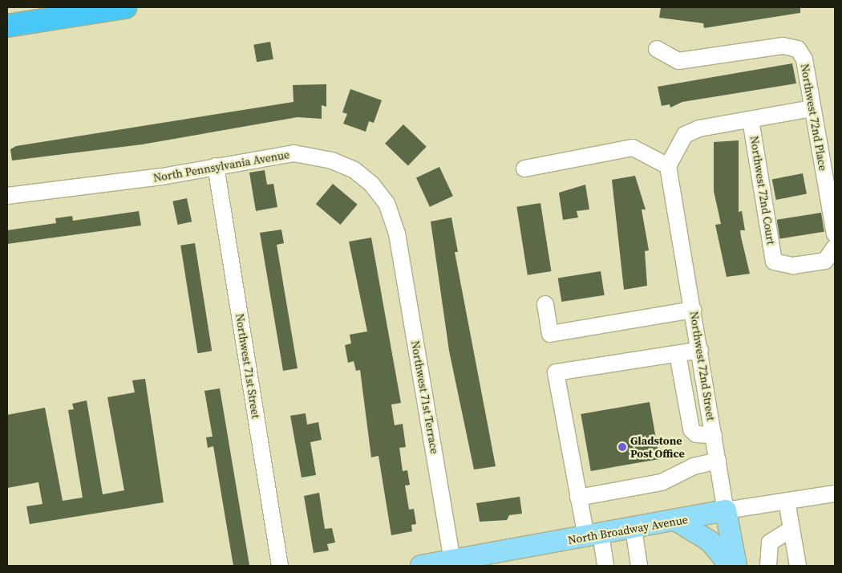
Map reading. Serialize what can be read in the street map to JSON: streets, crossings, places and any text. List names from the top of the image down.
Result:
{
  "streets": {
    "main road": ["Northwest 72nd Street", "North Broadway Avenue"],
    "street": [
      "Northwest 72nd Place",
      "North Pennsylvania Avenue",
      "Northwest 72nd Court",
      "Northwest 71st Street",
      "Northwest 71st Terrace"
    ]
  },
  "crossings": [
    ["North Pennsylvania Avenue", "Northwest 71st Street"],
    ["North Pennsylvania Avenue", "Northwest 71st Terrace"],
    ["Northwest 72nd Street", "North Broadway Avenue"],
    ["Northwest 71st Terrace", "North Broadway Avenue"]
  ],
  "places": ["Gladstone Post Office"]
}
